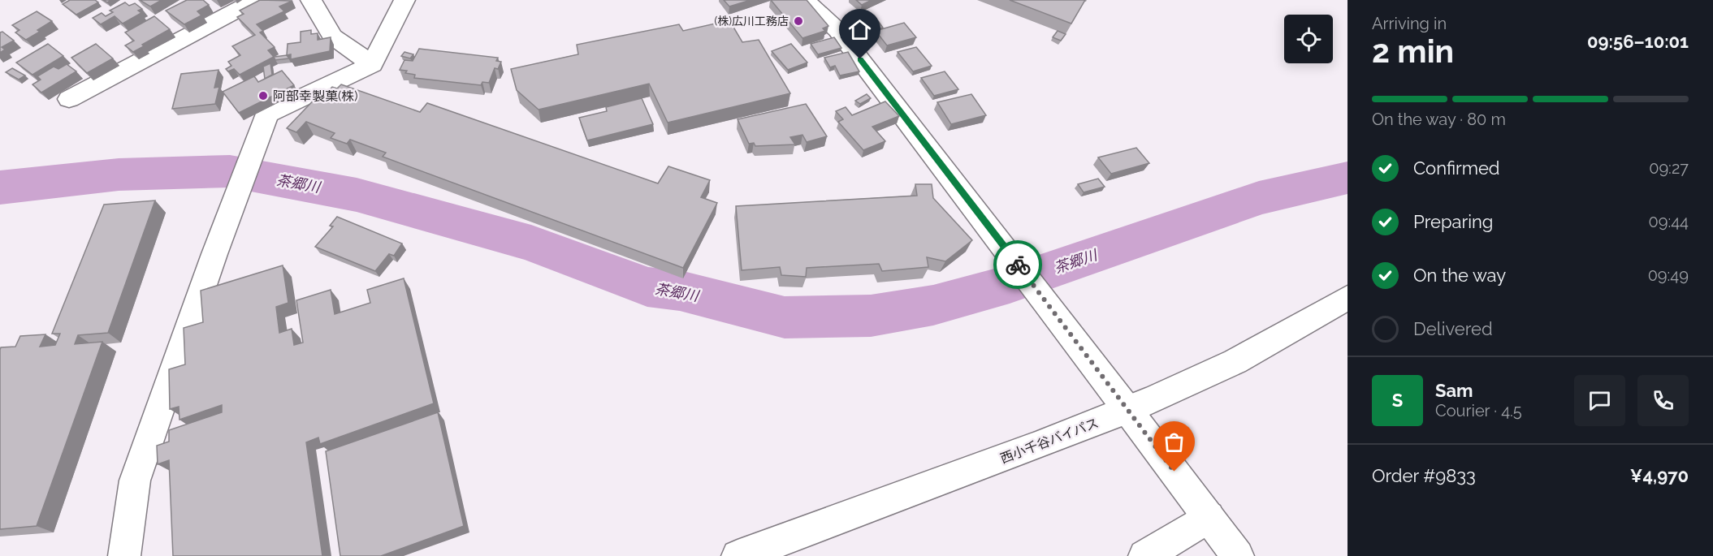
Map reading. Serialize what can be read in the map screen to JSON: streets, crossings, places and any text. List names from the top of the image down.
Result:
{
  "streets": {
    "main road": ["西小千谷バイパス"]
  },
  "water": ["茶郷川"],
  "places": ["(株)広川工務店", "阿部幸製菓(株)"],
  "page": {
    "heading": ["2 min", "Arriving in", "09:56–10:01"],
    "panel": [
      "Sam",
      "Courier · 4.5",
      "Order #9833",
      "¥4,970"
    ],
    "bar": "On the way · 80 m",
    "list": [
      ["Confirmed", "09:27"],
      ["Preparing", "09:44"],
      ["On the way", "09:49"],
      "Delivered"
    ],
    "round": "S"
  }
}
